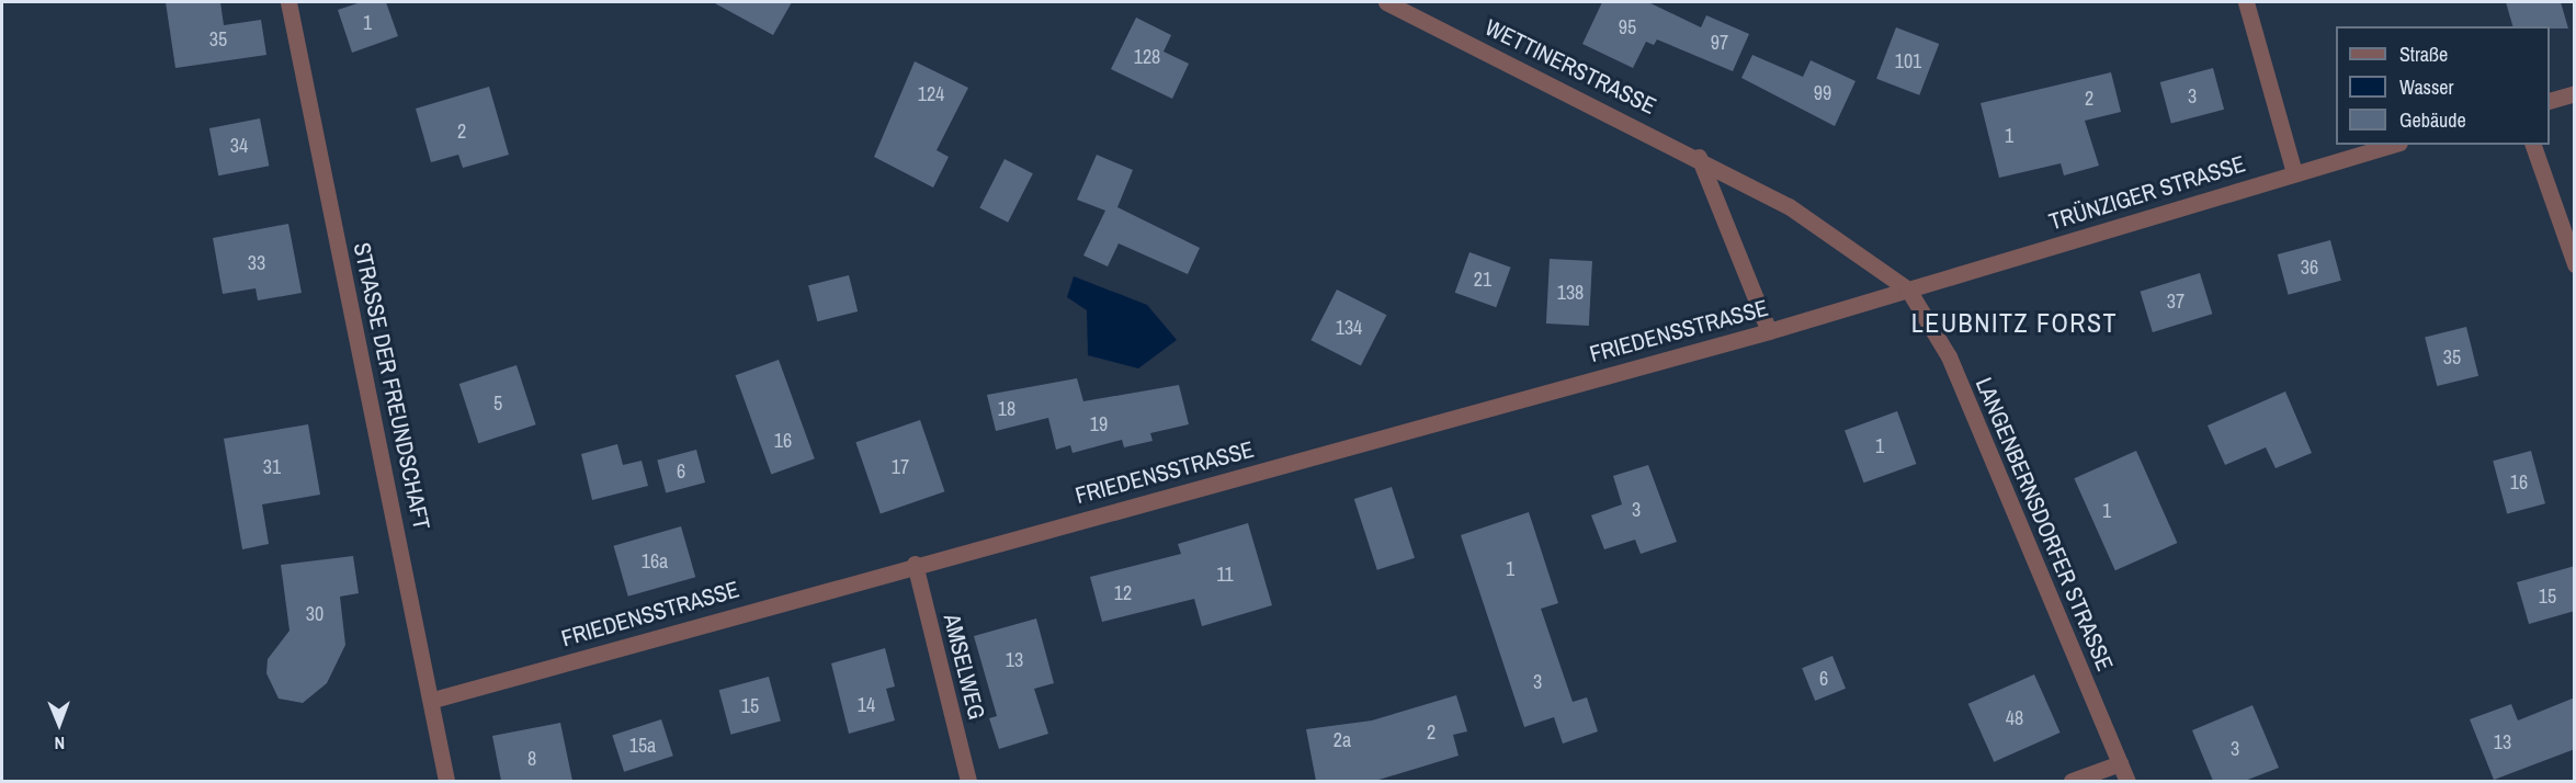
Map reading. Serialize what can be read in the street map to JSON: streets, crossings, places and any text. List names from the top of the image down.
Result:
{
  "streets": {
    "street": [
      "WETTINERSTRASSE",
      "TRÜNZIGER STRASSE",
      "FRIEDENSSTRASSE",
      "STRASSE DER FREUNDSCHAFT",
      "LANGENBERNSDORFER STRASSE",
      "AMSELWEG"
    ]
  },
  "crossings": [
    ["WETTINERSTRASSE", "TRÜNZIGER STRASSE"],
    ["WETTINERSTRASSE", "FRIEDENSSTRASSE"],
    ["WETTINERSTRASSE", "LANGENBERNSDORFER STRASSE"],
    ["TRÜNZIGER STRASSE", "FRIEDENSSTRASSE"],
    ["TRÜNZIGER STRASSE", "LANGENBERNSDORFER STRASSE"],
    ["FRIEDENSSTRASSE", "STRASSE DER FREUNDSCHAFT"],
    ["FRIEDENSSTRASSE", "LANGENBERNSDORFER STRASSE"],
    ["FRIEDENSSTRASSE", "AMSELWEG"]
  ],
  "districts": ["LEUBNITZ FORST"],
  "house_numbers": [
    "1",
    "95",
    "35",
    "97",
    "128",
    "101",
    "99",
    "124",
    "3",
    "2",
    "2",
    "1",
    "34",
    "33",
    "36",
    "21",
    "138",
    "37",
    "134",
    "35",
    "5",
    "18",
    "19",
    "16",
    "1",
    "31",
    "17",
    "6",
    "16",
    "3",
    "1",
    "16a",
    "1",
    "11",
    "12",
    "15",
    "30",
    "13",
    "6",
    "3",
    "14",
    "15",
    "48",
    "2",
    "2a",
    "13",
    "15a",
    "3",
    "8"
  ],
  "legend": ["Straße", "Wasser", "Gebäude"],
  "north": "bottom"
}
